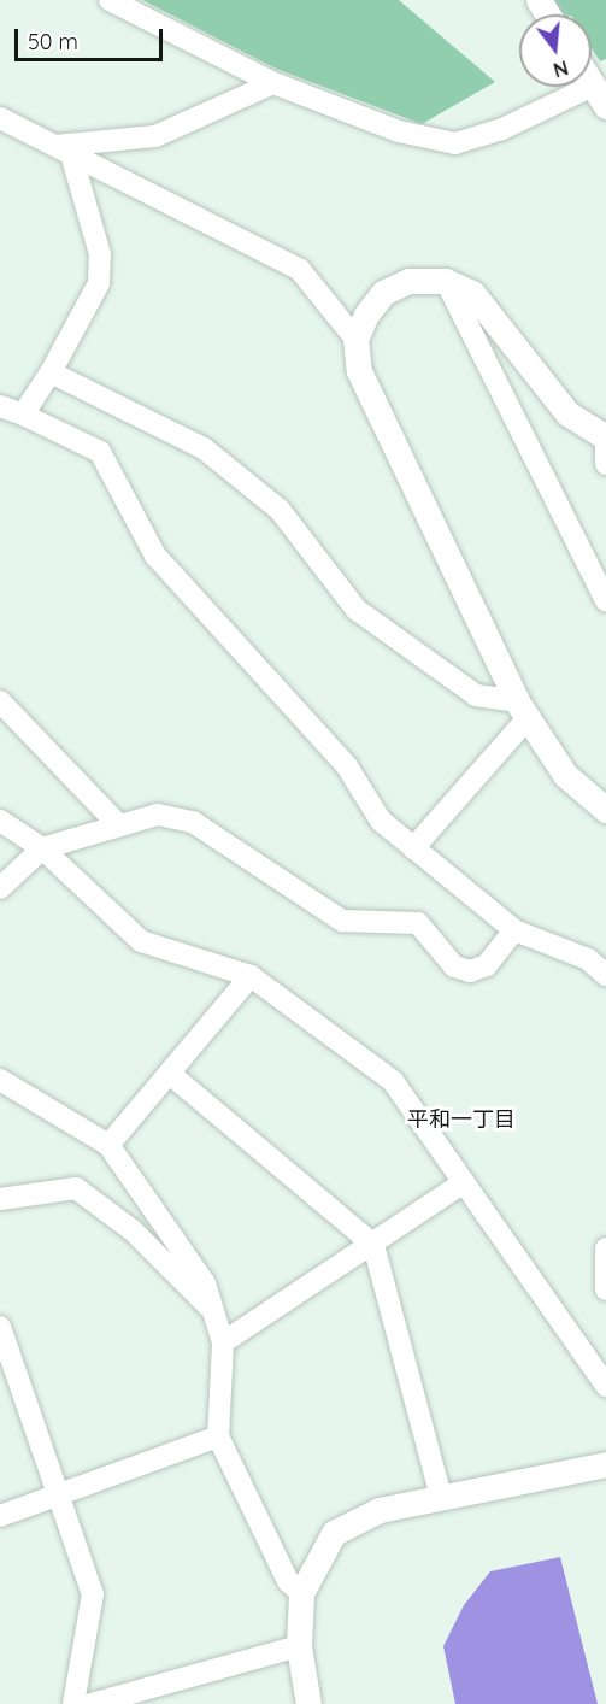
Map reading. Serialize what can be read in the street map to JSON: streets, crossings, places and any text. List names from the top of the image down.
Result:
{
  "districts": ["平和一丁目"],
  "scale_bar": "50 m",
  "north": "bottom"
}
